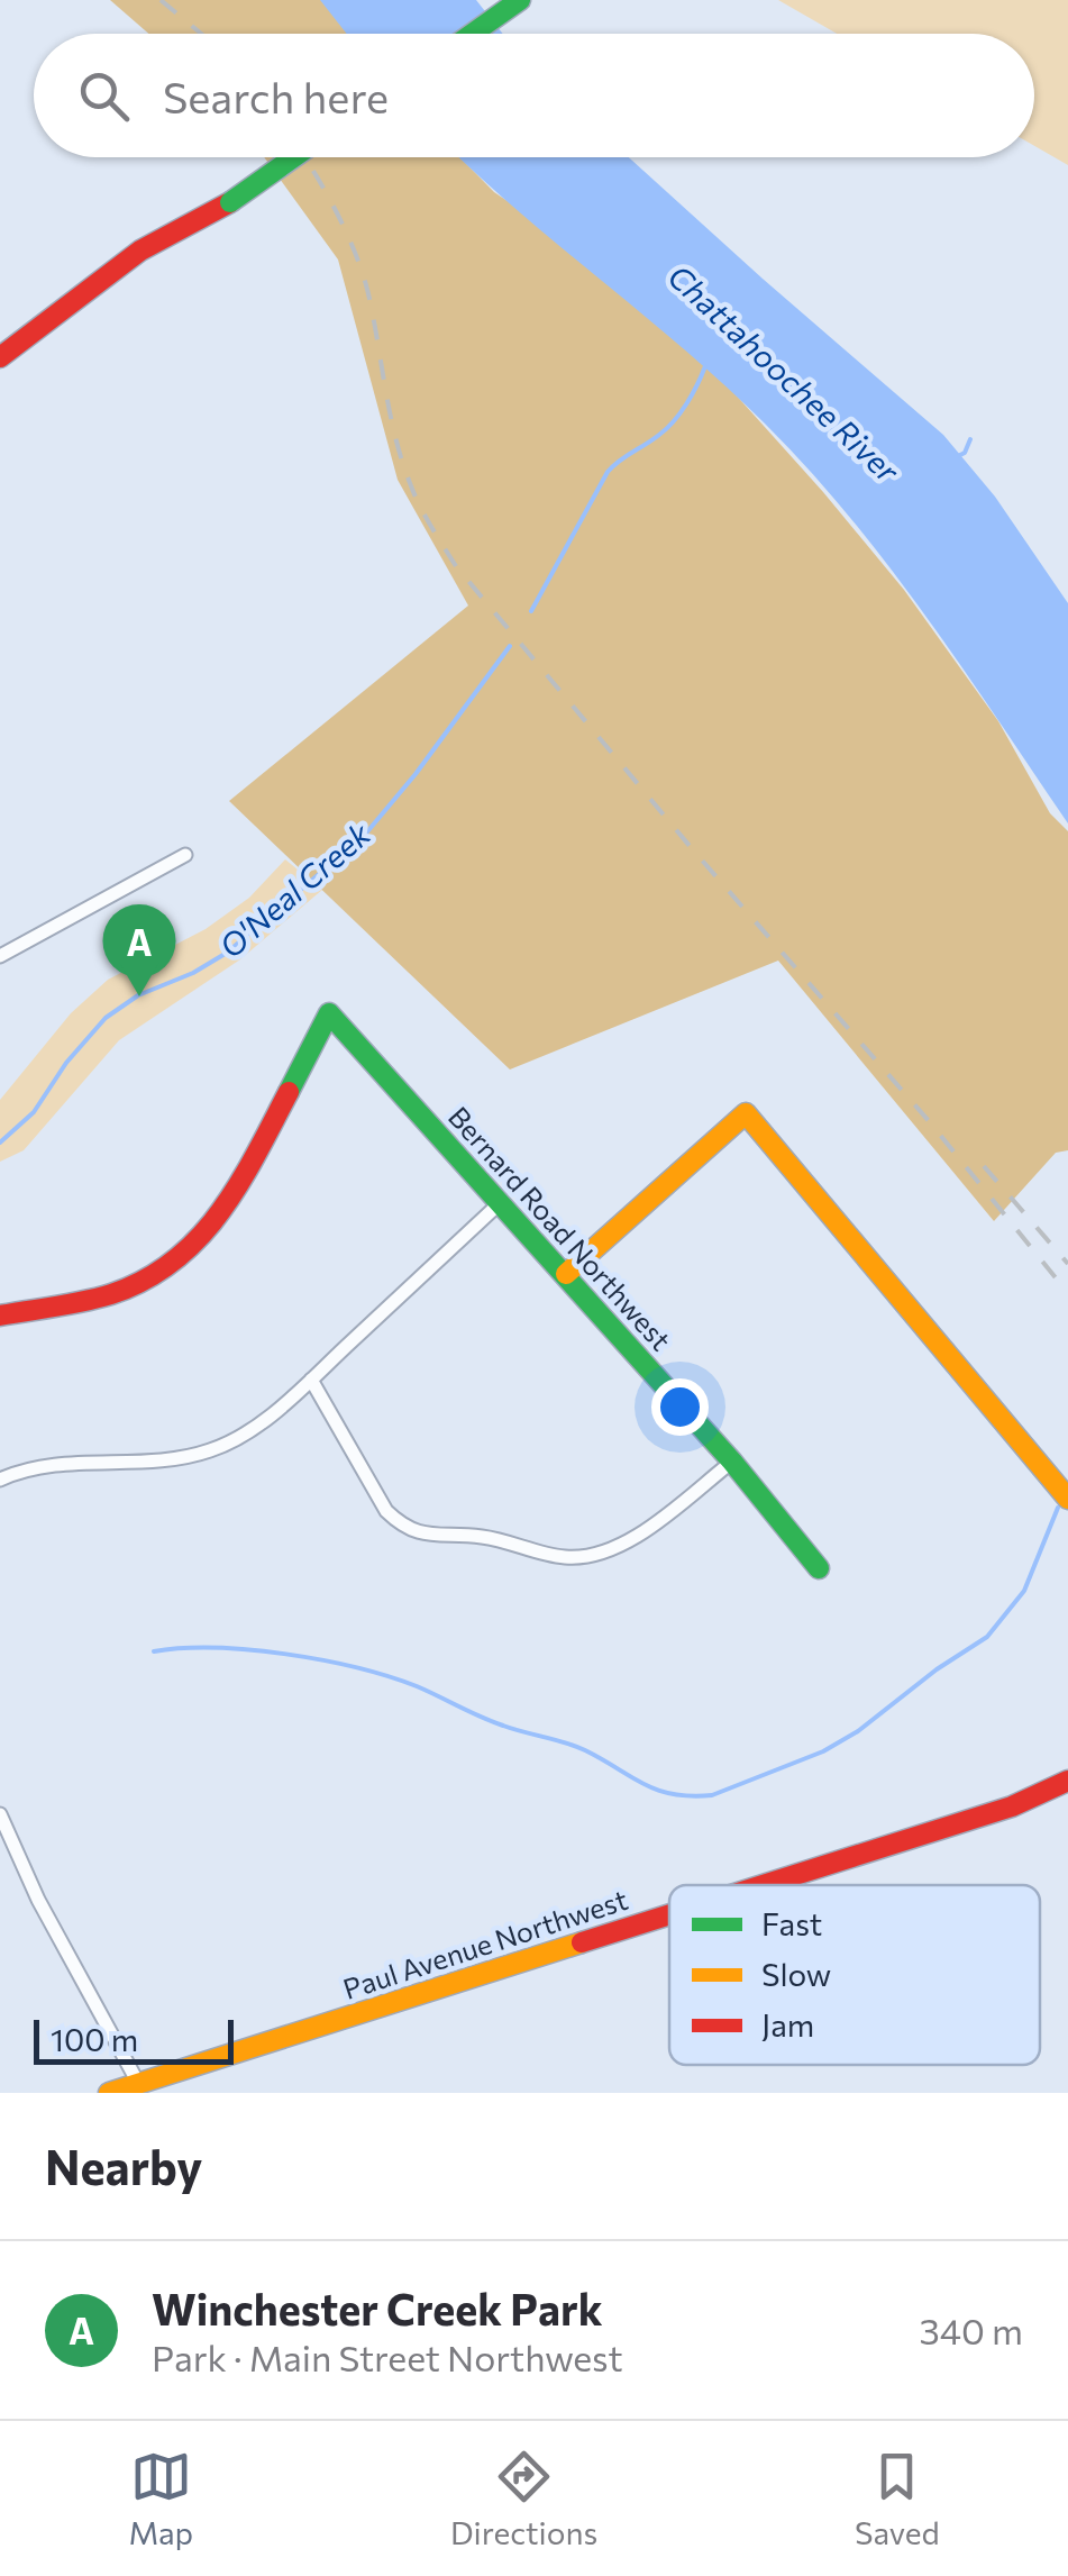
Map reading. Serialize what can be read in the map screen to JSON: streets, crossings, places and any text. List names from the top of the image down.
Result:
{
  "streets": {
    "street": ["Bernard Road Northwest", "Paul Avenue Northwest"]
  },
  "water": ["Chattahoochee River", "O'Neal Creek"],
  "legend": ["Fast", "Slow", "Jam"],
  "scale_bar": "100 m",
  "page": {
    "search": "Search here",
    "pins": "A",
    "scale": "100 m",
    "heading": "Nearby",
    "list": [
      {
        "mark": "A",
        "name": "Winchester Creek Park",
        "note": "Park · Main Street Northwest",
        "value": "340 m"
      }
    ],
    "nav": ["Map", "Directions", "Saved"]
  }
}
